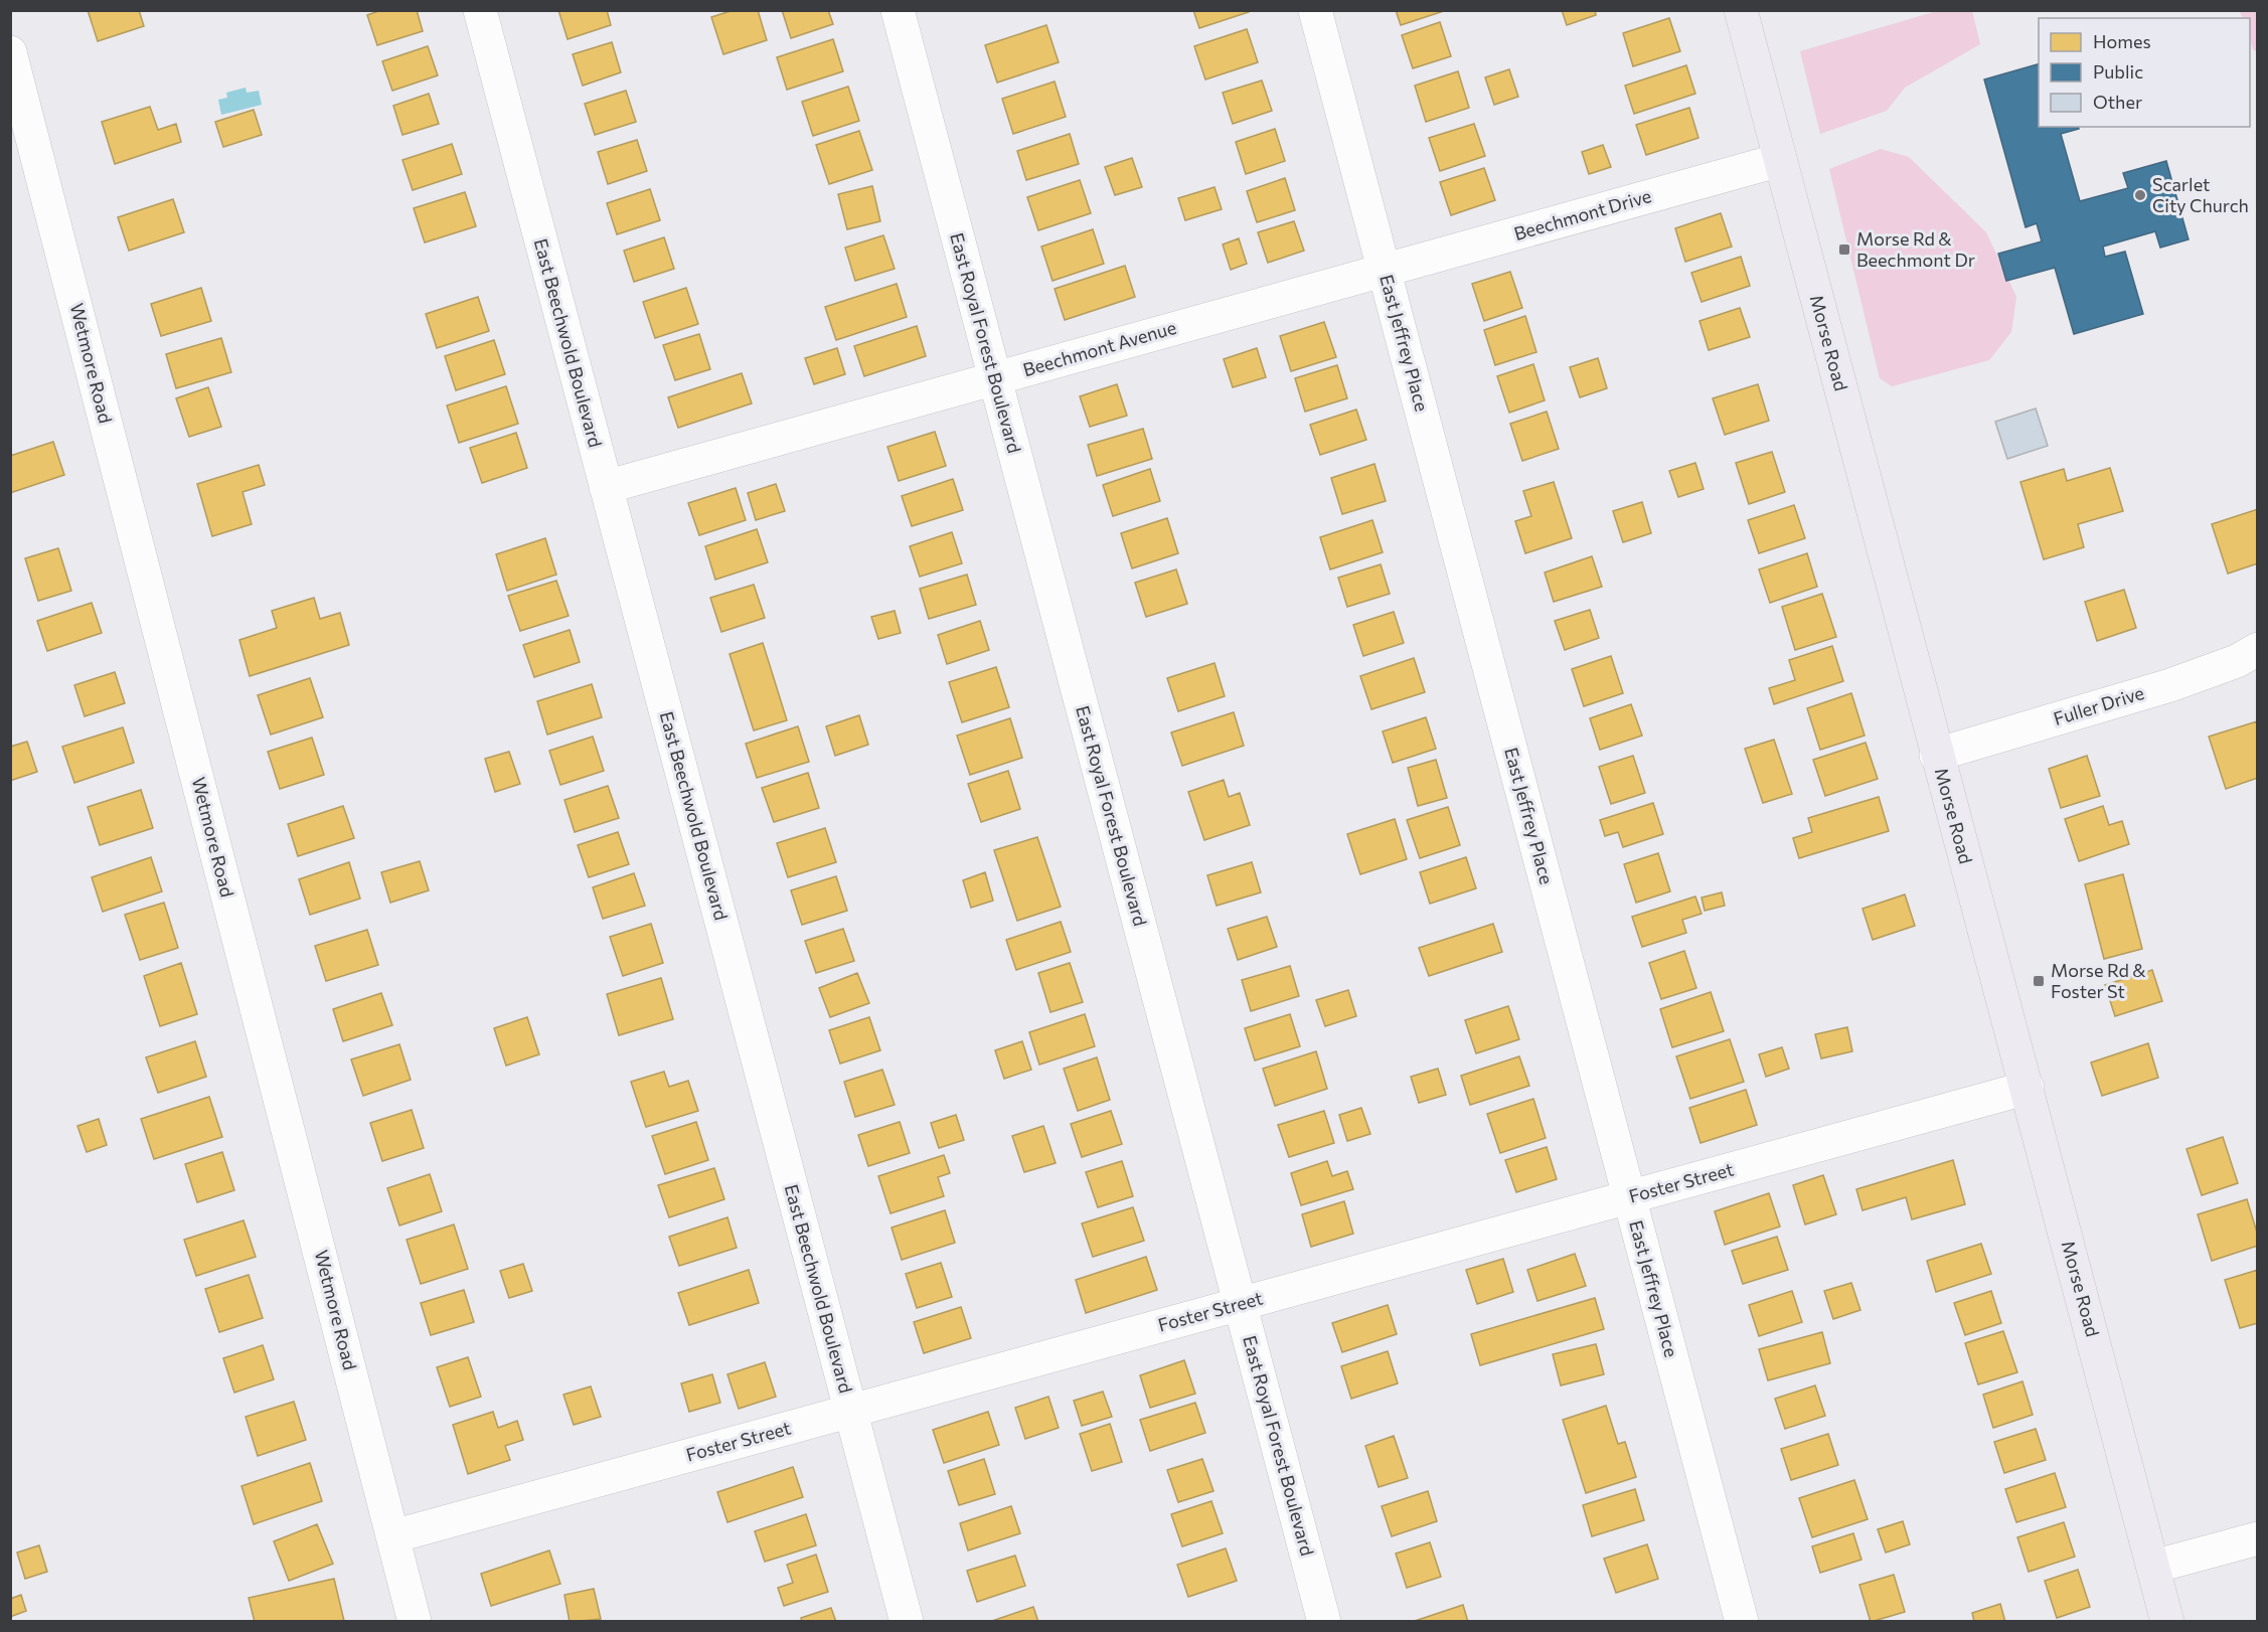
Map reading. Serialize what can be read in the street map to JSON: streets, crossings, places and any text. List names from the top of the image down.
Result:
{
  "streets": {
    "main road": ["Morse Road"],
    "street": [
      "Beechmont Drive",
      "East Beechwold Boulevard",
      "East Royal Forest Boulevard",
      "East Jeffrey Place",
      "Beechmont Avenue",
      "Wetmore Road",
      "Fuller Drive",
      "Foster Street"
    ]
  },
  "crossings": [
    ["Beechmont Drive", "East Jeffrey Place"],
    ["Beechmont Drive", "Morse Road"],
    ["Beechmont Drive", "Beechmont Avenue"],
    ["East Beechwold Boulevard", "Beechmont Avenue"],
    ["East Beechwold Boulevard", "Foster Street"],
    ["East Royal Forest Boulevard", "Beechmont Avenue"],
    ["East Royal Forest Boulevard", "Foster Street"],
    ["East Jeffrey Place", "Beechmont Avenue"],
    ["East Jeffrey Place", "Foster Street"],
    ["Morse Road", "Fuller Drive"],
    ["Morse Road", "Foster Street"],
    ["Wetmore Road", "Foster Street"]
  ],
  "places": {
    "other": ["Scarlet City Church"],
    "transit": ["Morse Rd & Beechmont Dr", "Morse Rd & Foster St"]
  },
  "legend": ["Homes", "Public", "Other"]
}
